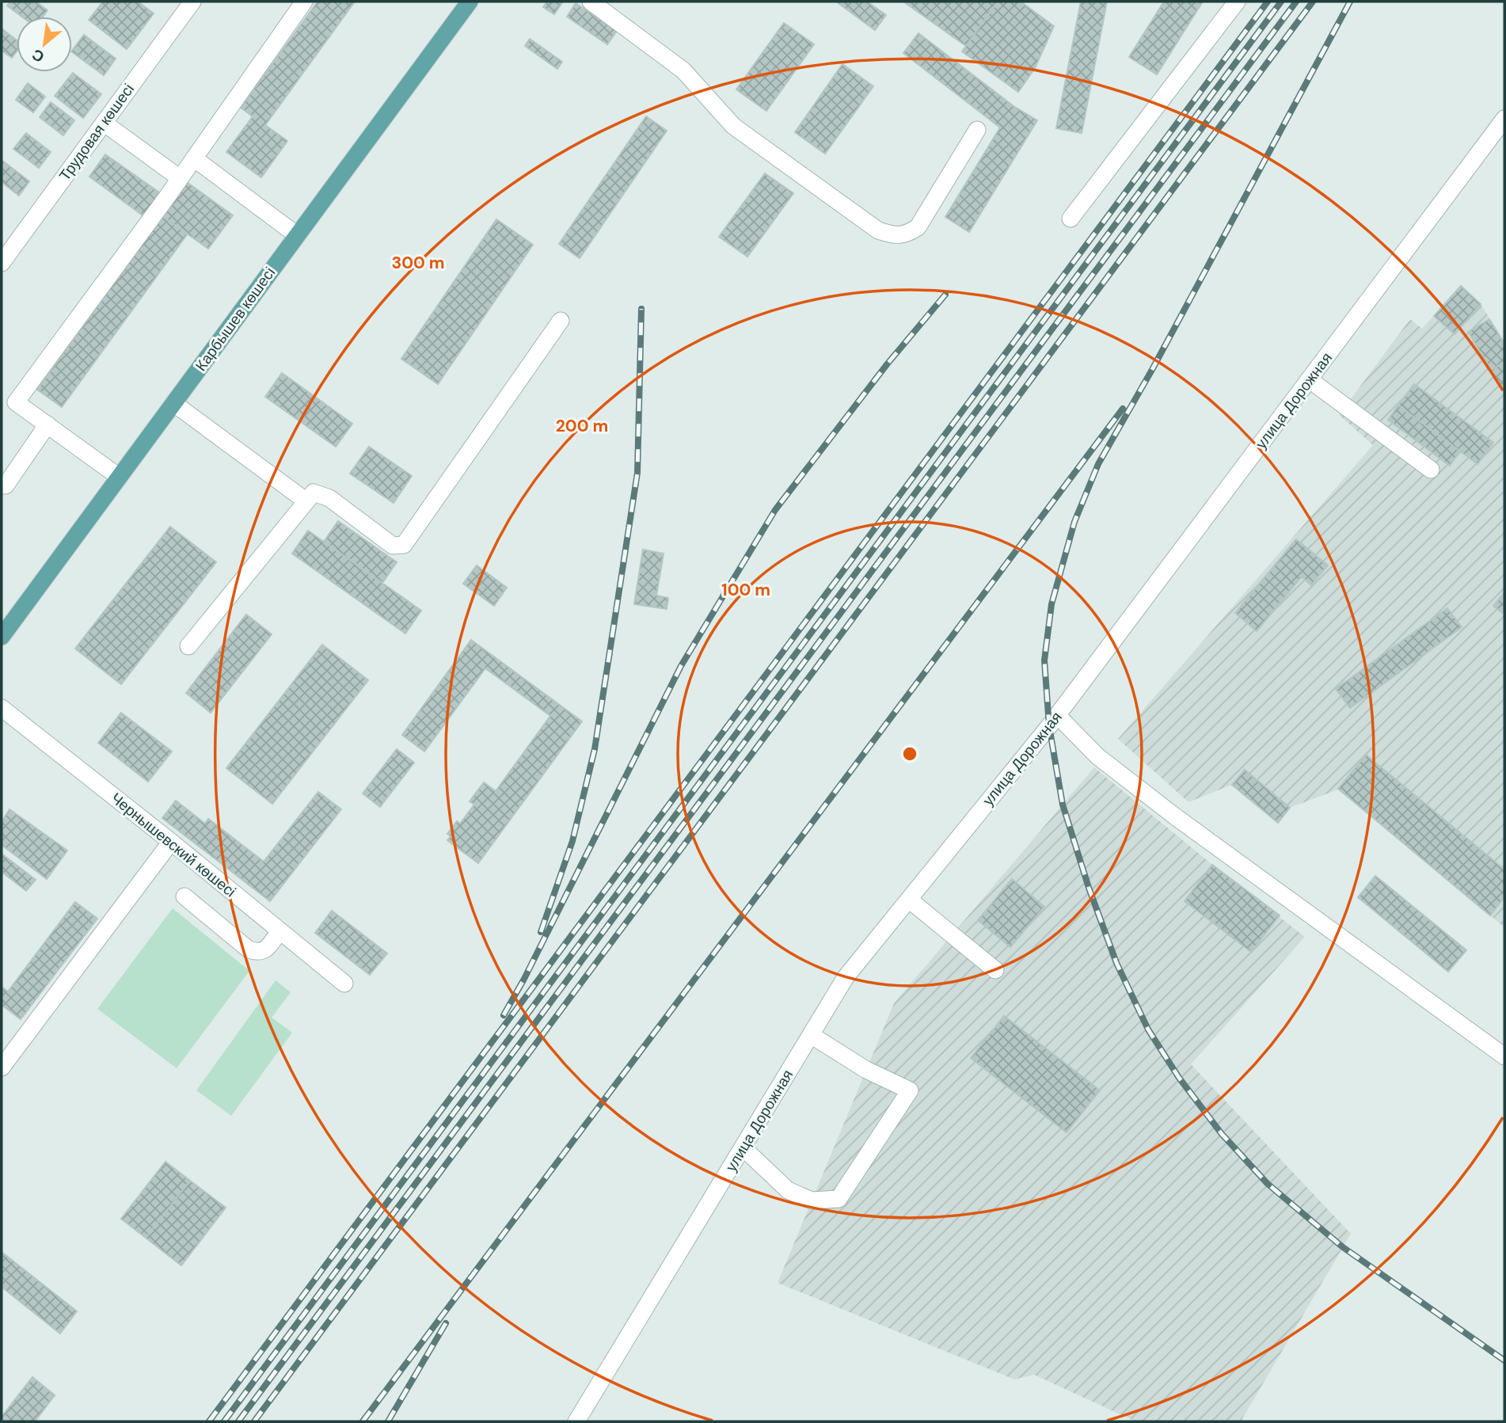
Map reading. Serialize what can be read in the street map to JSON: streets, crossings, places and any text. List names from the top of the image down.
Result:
{
  "streets": {
    "main road": ["Карбышев көшесі"],
    "street": ["Трудовая көшесі", "улица Дорожная", "Чернышевский көшесі"]
  },
  "north": "bottom left",
  "rings": ["300 m", "200 m", "100 m"]
}
